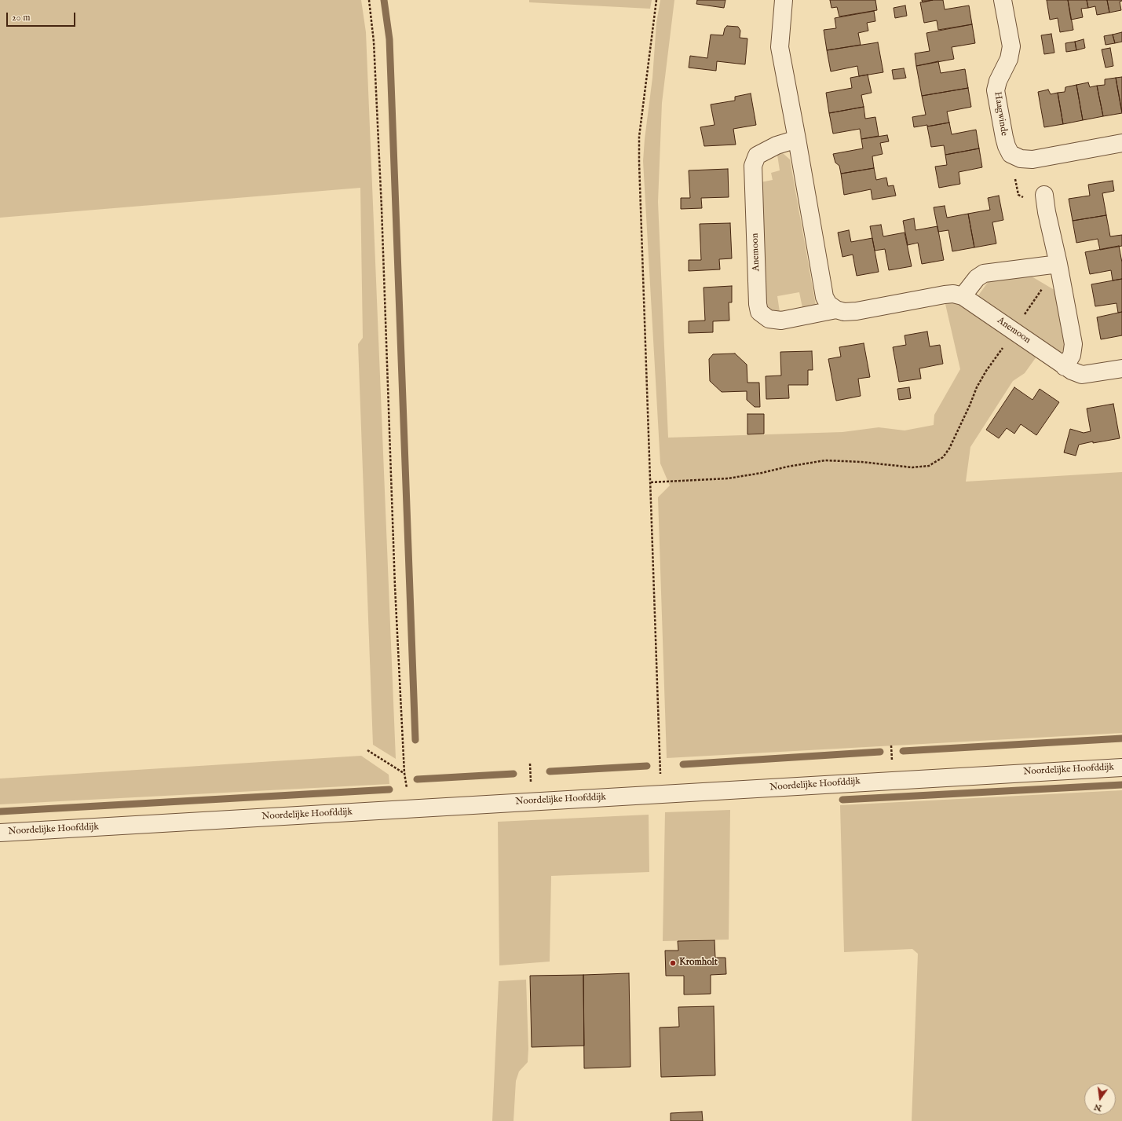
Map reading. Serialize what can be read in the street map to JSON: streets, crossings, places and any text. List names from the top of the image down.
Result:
{
  "streets": {
    "street": ["Haagwinde", "Anemoon", "Noordelijke Hoofddijk"]
  },
  "places": ["Kromholt"],
  "scale_bar": "20 m",
  "north": "bottom"
}
